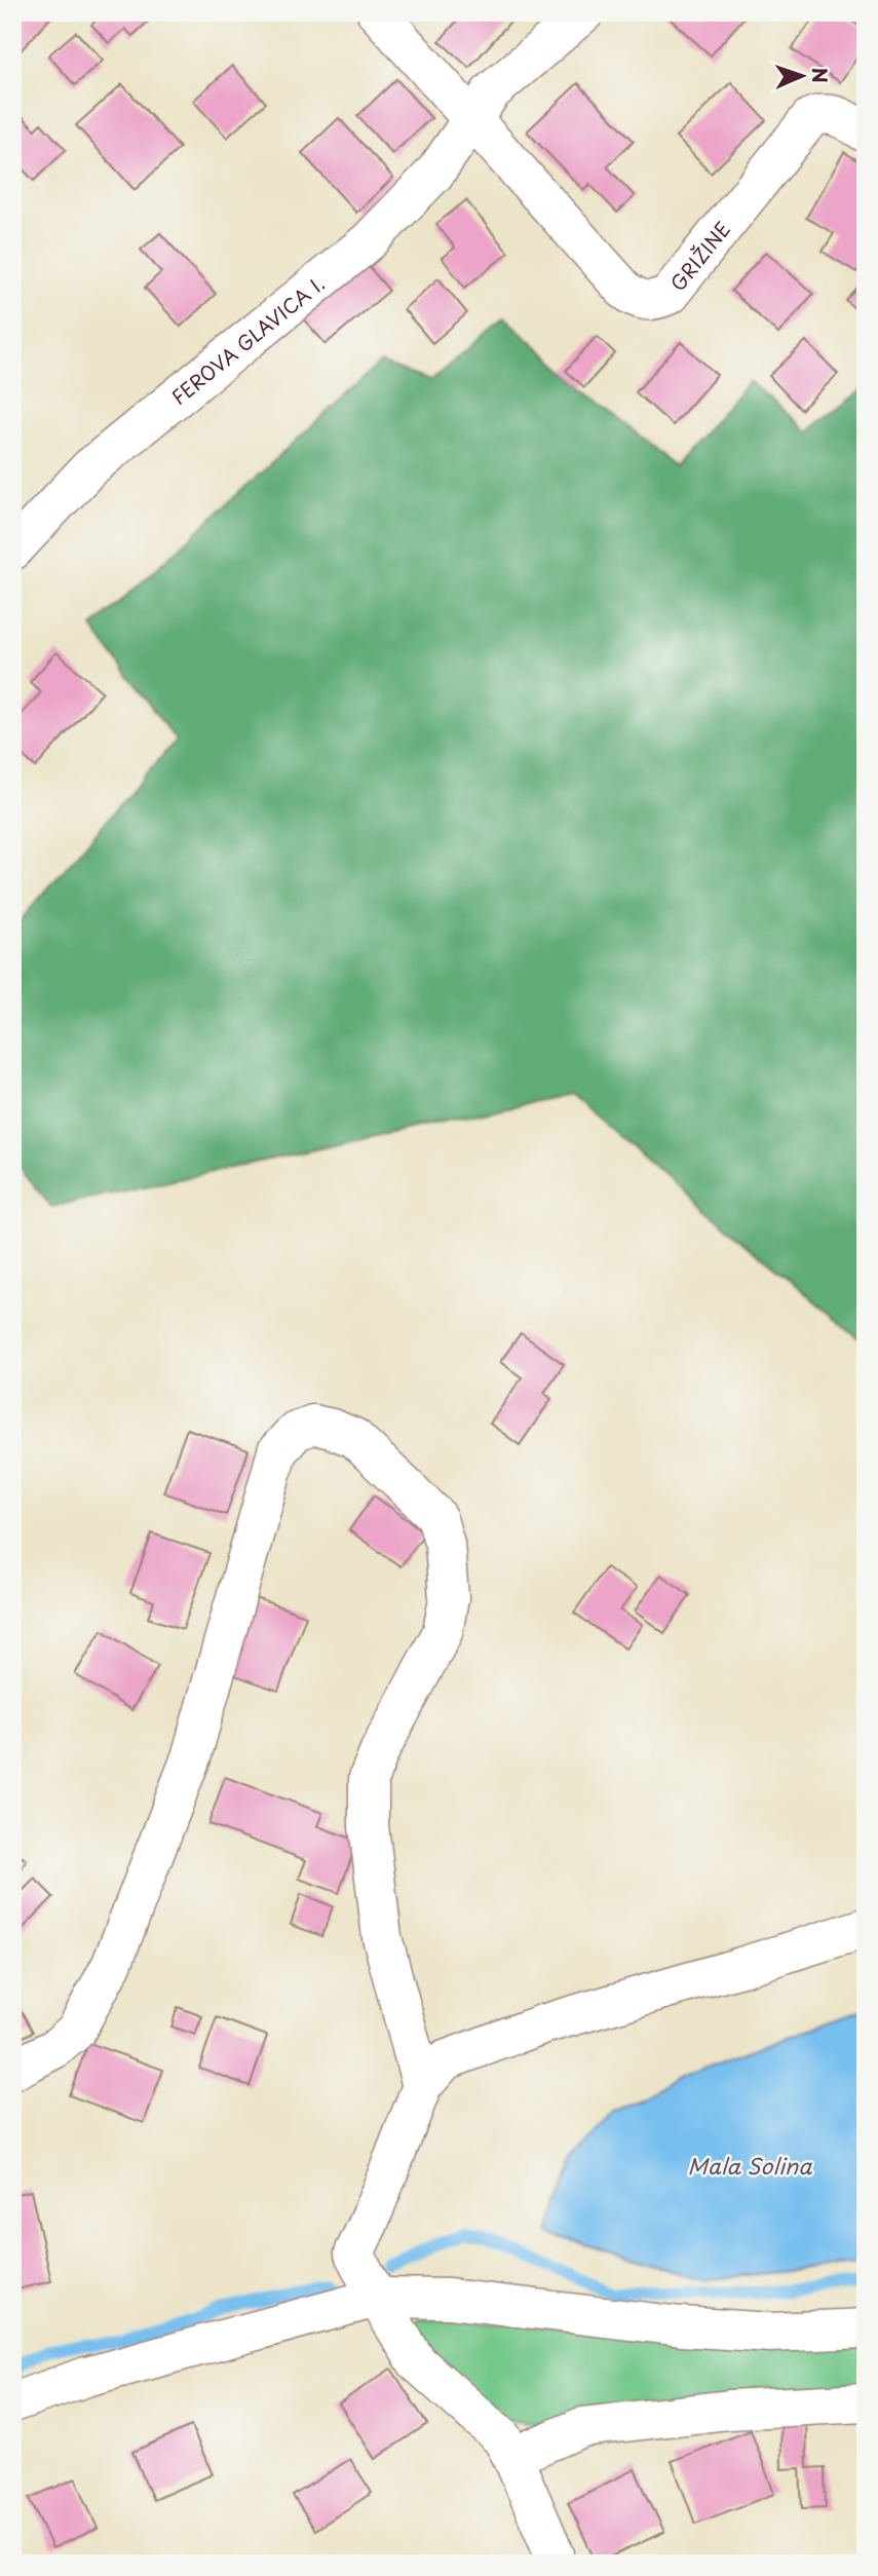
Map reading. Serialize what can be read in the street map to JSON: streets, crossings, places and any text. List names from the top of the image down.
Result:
{
  "streets": {
    "street": ["GRIŽINE", "FEROVA GLAVICA I."]
  },
  "crossings": [
    ["GRIŽINE", "FEROVA GLAVICA I."]
  ],
  "water": ["Mala Solina"],
  "north": "right"
}
